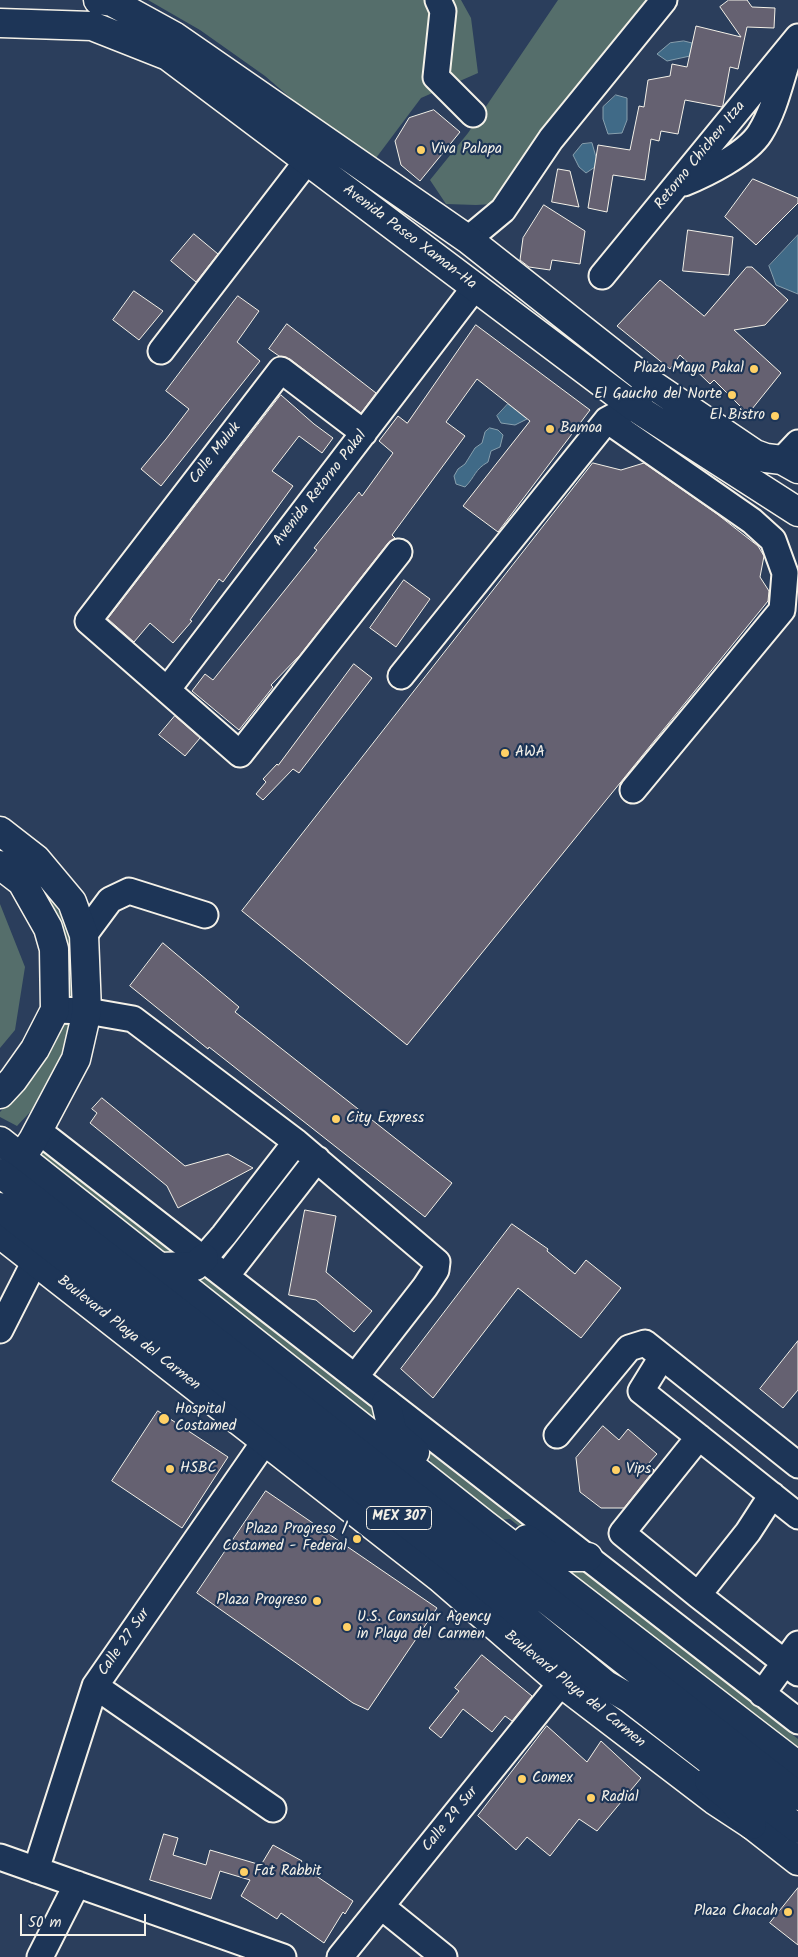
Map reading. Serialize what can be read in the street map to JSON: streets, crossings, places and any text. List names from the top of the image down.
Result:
{
  "streets": {
    "main road": ["Avenida Paseo Xaman-Ha", "Boulevard Playa del Carmen", "MEX 307"],
    "street": [
      "Retorno Chichen Itza",
      "Calle Muluk",
      "Avenida Retorno Pakal",
      "Calle 27 Sur",
      "Calle 29 Sur"
    ]
  },
  "crossings": [
    ["Avenida Paseo Xaman-Ha", "Avenida Retorno Pakal"],
    ["Calle Muluk", "Avenida Retorno Pakal"],
    ["Boulevard Playa del Carmen", "Calle 27 Sur"],
    ["Boulevard Playa del Carmen", "Calle 29 Sur"]
  ],
  "places": [
    "Viva Palapa",
    "Plaza Maya Pakal",
    "El Gaucho del Norte",
    "El Bistro",
    "Bamoa",
    "AWA",
    "City Express",
    "Hospital Costamed",
    "HSBC",
    "Vips",
    "Plaza Progreso / Costamed - Federal",
    "Plaza Progreso",
    "U.S. Consular Agency in Playa del Carmen",
    "Comex",
    "Radial",
    "Fat Rabbit",
    "Plaza Chacah"
  ],
  "scale_bar": "50 m"
}
